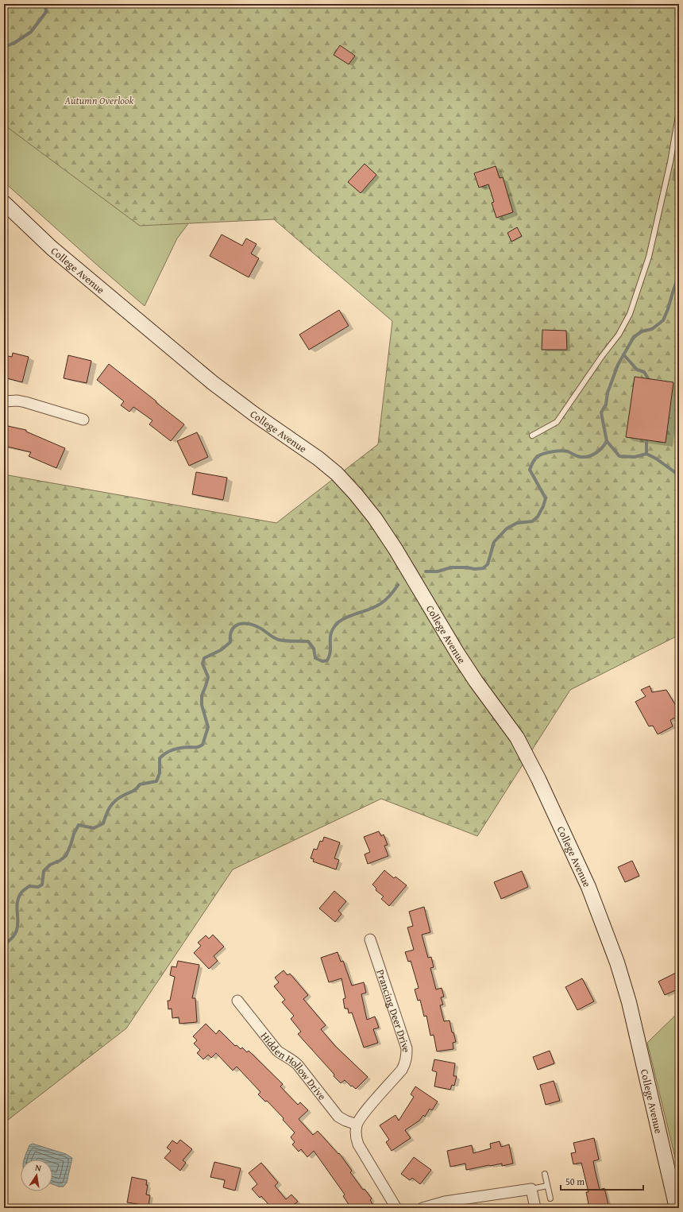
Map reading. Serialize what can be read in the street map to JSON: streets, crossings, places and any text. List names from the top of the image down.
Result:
{
  "streets": {
    "street": ["College Avenue", "Prancing Deer Drive", "Hidden Hollow Drive"]
  },
  "crossings": [
    ["Prancing Deer Drive", "Hidden Hollow Drive"]
  ],
  "parks": ["Autumn Overlook"],
  "scale_bar": "50 m",
  "north": "top"
}
